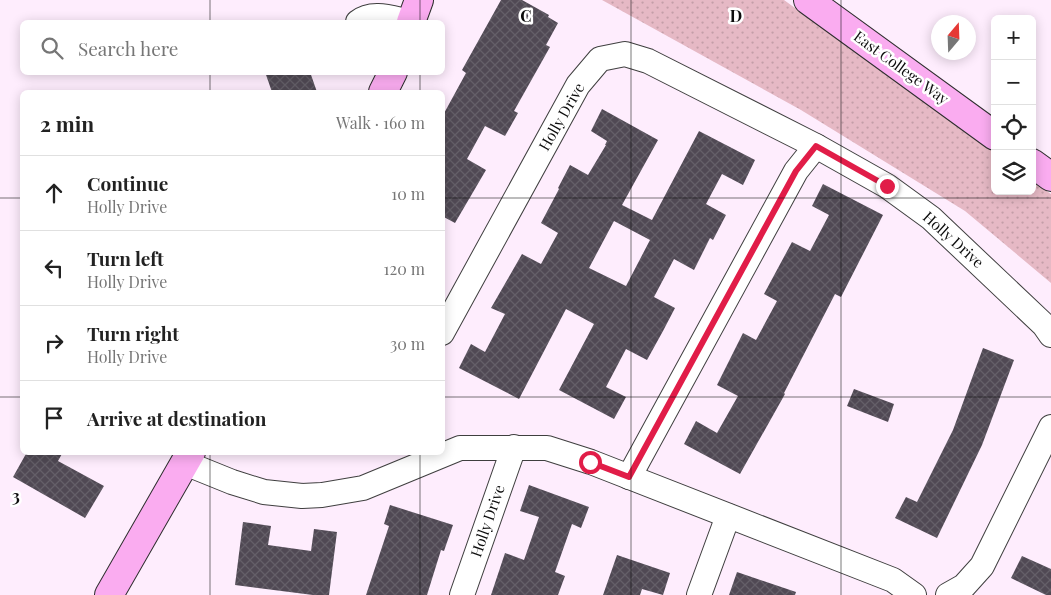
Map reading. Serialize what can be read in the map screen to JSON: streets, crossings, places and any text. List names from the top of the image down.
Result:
{
  "streets": {
    "street": ["East College Way", "Holly Drive"]
  },
  "north": "top",
  "page": {
    "map_buttons": ["+", "−"],
    "search": "Search here",
    "heading": ["2 min", "Walk · 160 m"],
    "list": [
      ["Continue", "Holly Drive", "10 m"],
      ["Turn left", "Holly Drive", "120 m"],
      ["Turn right", "Holly Drive", "30 m"],
      "Arrive at destination"
    ]
  },
  "grid": {
    "columns": ["C", "D"],
    "rows": ["3"]
  }
}
